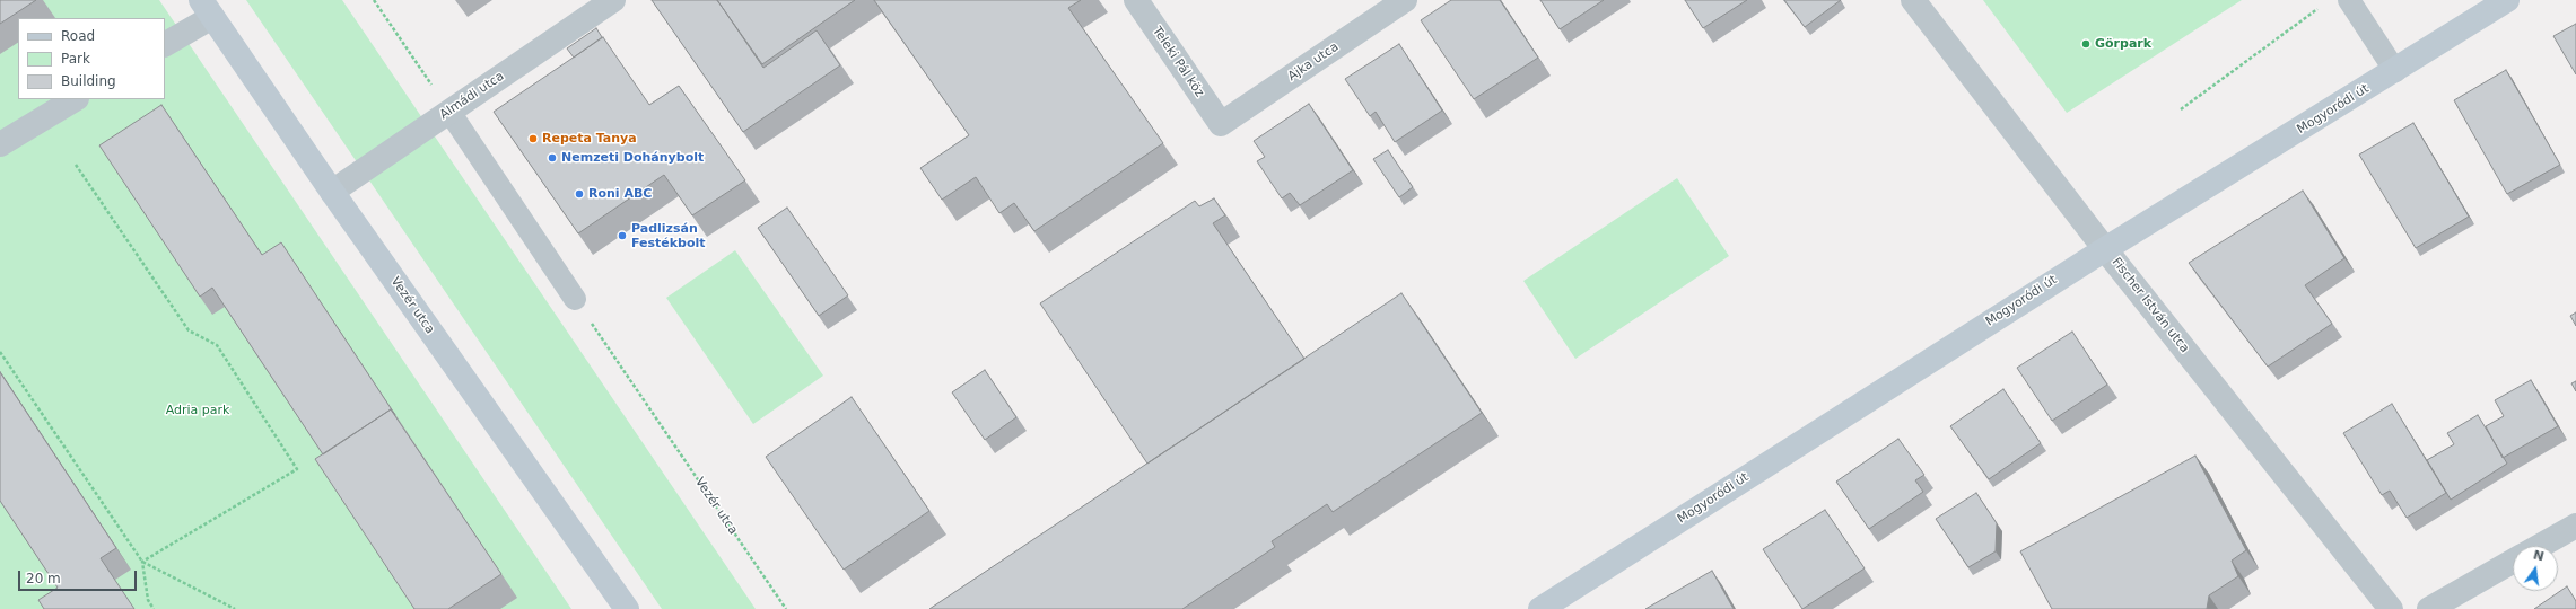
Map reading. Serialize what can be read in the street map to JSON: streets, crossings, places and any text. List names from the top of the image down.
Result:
{
  "streets": {
    "street": [
      "Teleki Pál köz",
      "Ajka utca",
      "Almádi utca",
      "Mogyoródi út",
      "Vezér utca",
      "Fischer István utca"
    ]
  },
  "crossings": [
    ["Teleki Pál köz", "Ajka utca"],
    ["Almádi utca", "Vezér utca"],
    ["Mogyoródi út", "Fischer István utca"]
  ],
  "parks": ["Adria park"],
  "places": [
    "Görpark",
    "Repeta Tanya",
    "Nemzeti Dohánybolt",
    "Roni ABC",
    "Padlizsán Festékbolt"
  ],
  "legend": ["Road", "Park", "Building"],
  "scale_bar": "20 m",
  "north": "top"
}
